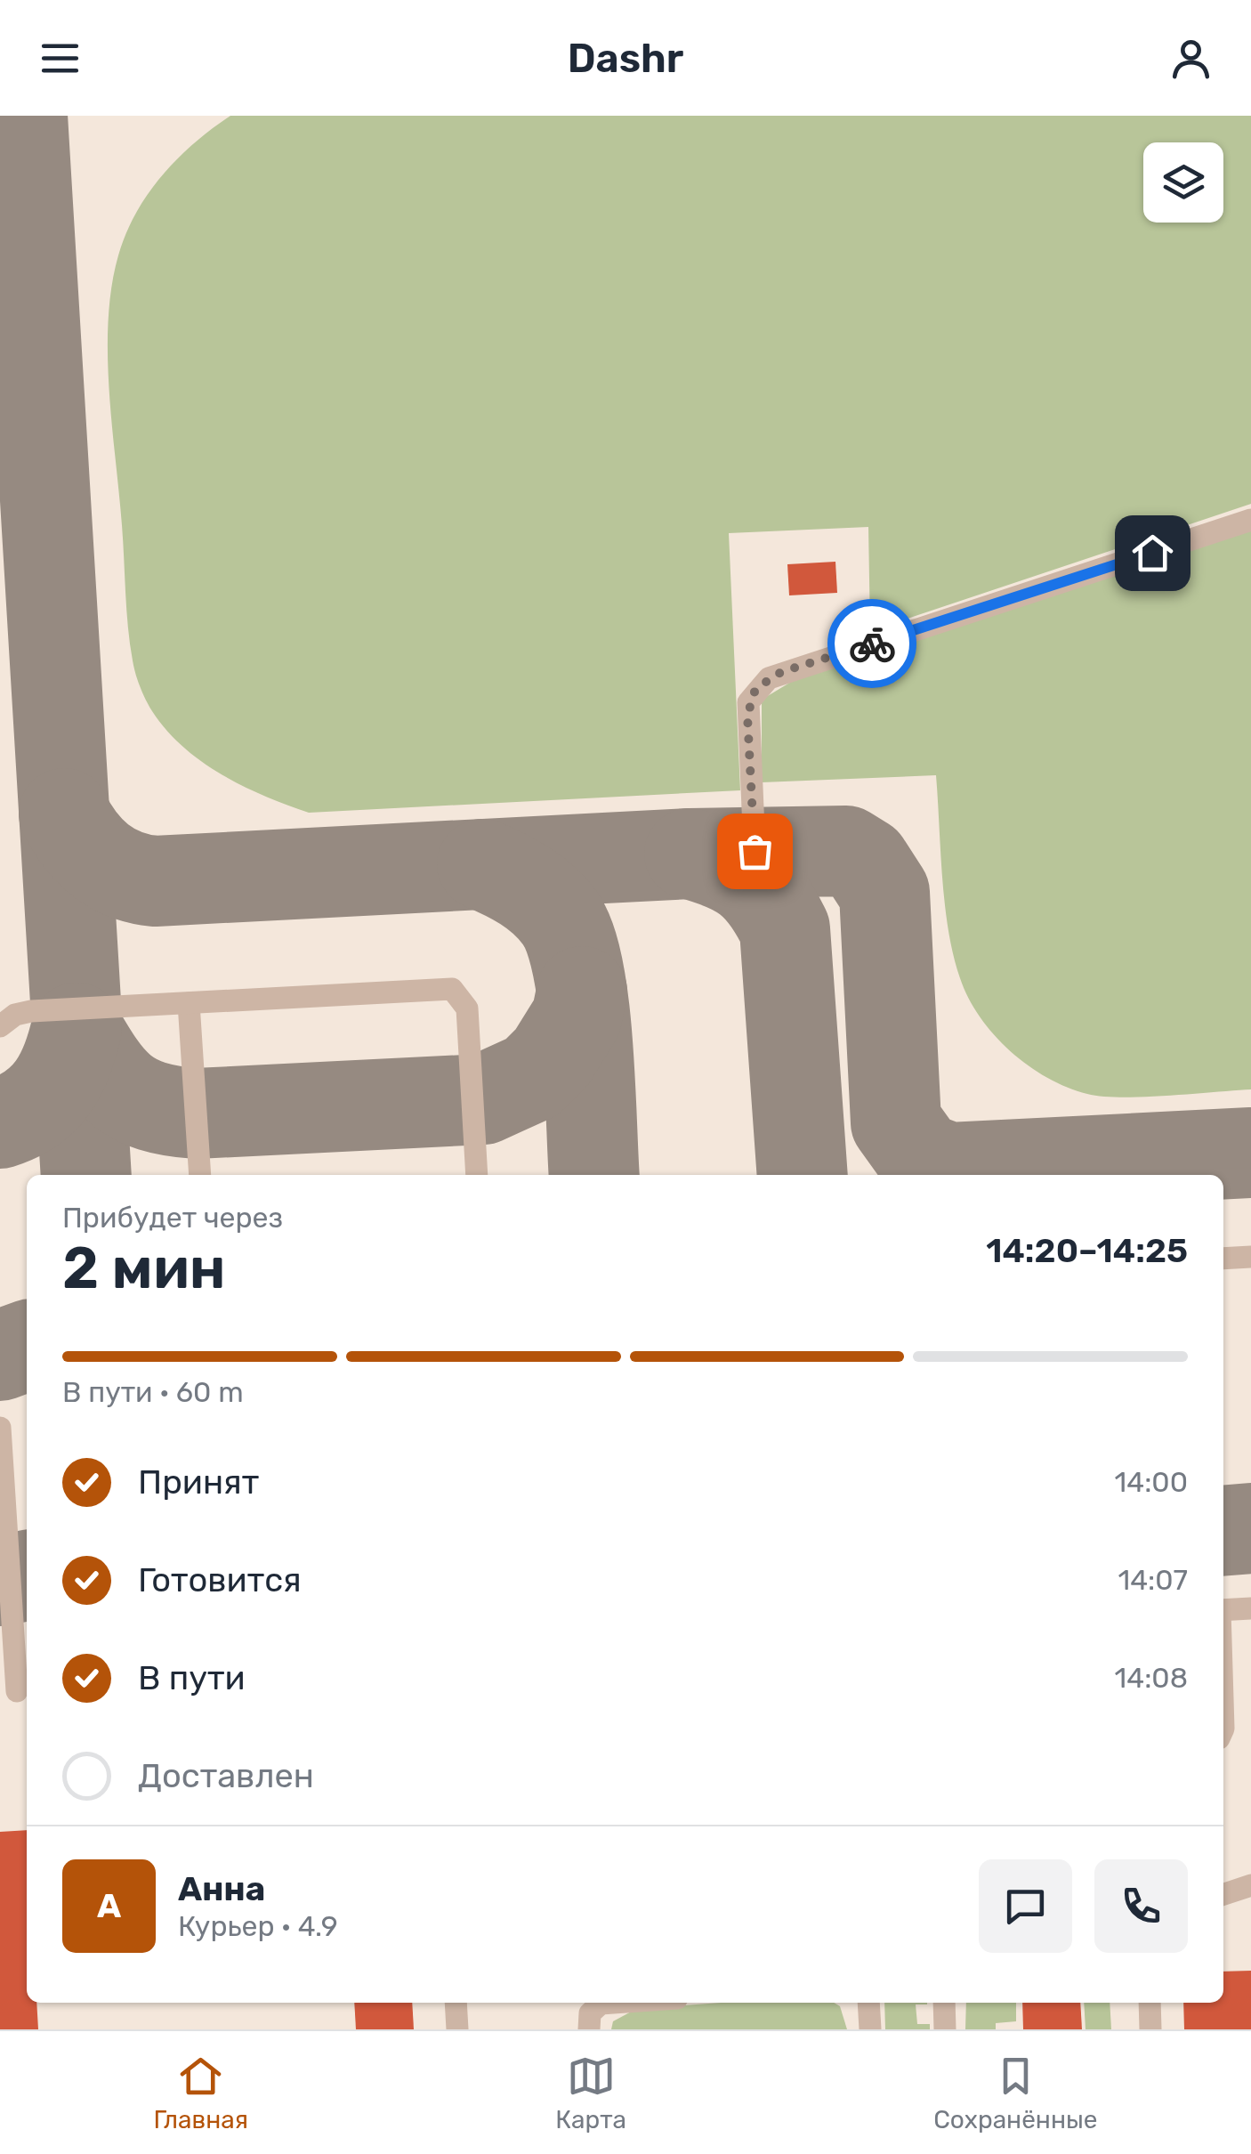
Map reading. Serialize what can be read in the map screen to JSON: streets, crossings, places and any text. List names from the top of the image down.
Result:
{
  "page": {
    "header": "Dashr",
    "heading": ["2 мин", "Прибудет через", "14:20–14:25"],
    "panel": ["Анна", "Курьер · 4.9"],
    "bar": "В пути · 60 m",
    "list": [
      ["Принят", "14:00"],
      ["Готовится", "14:07"],
      ["В пути", "14:08"],
      "Доставлен"
    ],
    "round": "А",
    "tabs": ["Главная", "Карта", "Сохранённые"]
  }
}
